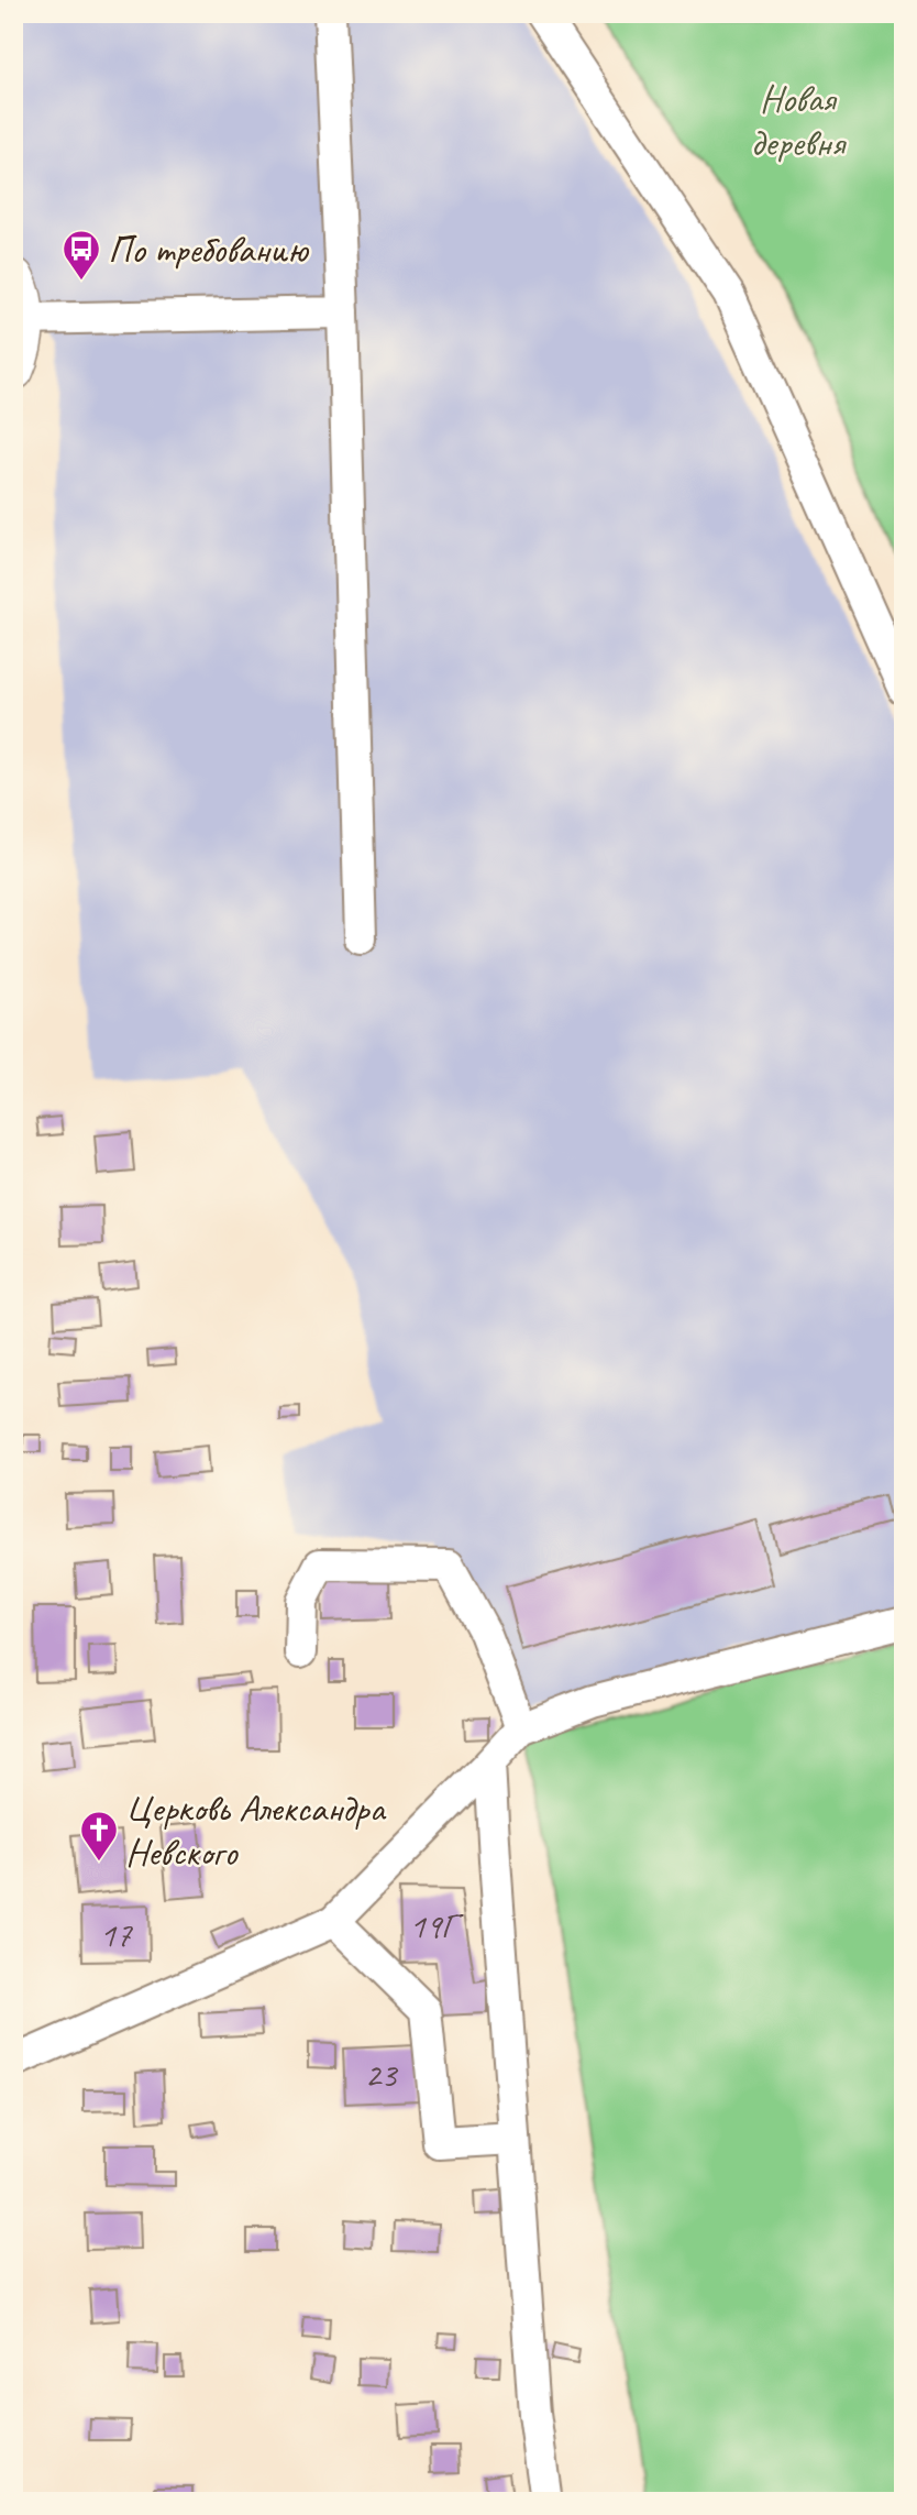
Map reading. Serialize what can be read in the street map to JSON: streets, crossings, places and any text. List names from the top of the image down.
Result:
{
  "parks": ["Новая деревня"],
  "places": {
    "bus stop": ["По требованию"],
    "church": ["Церковь Александра Невского"]
  },
  "house_numbers": ["19Г", "17", "23"]
}
